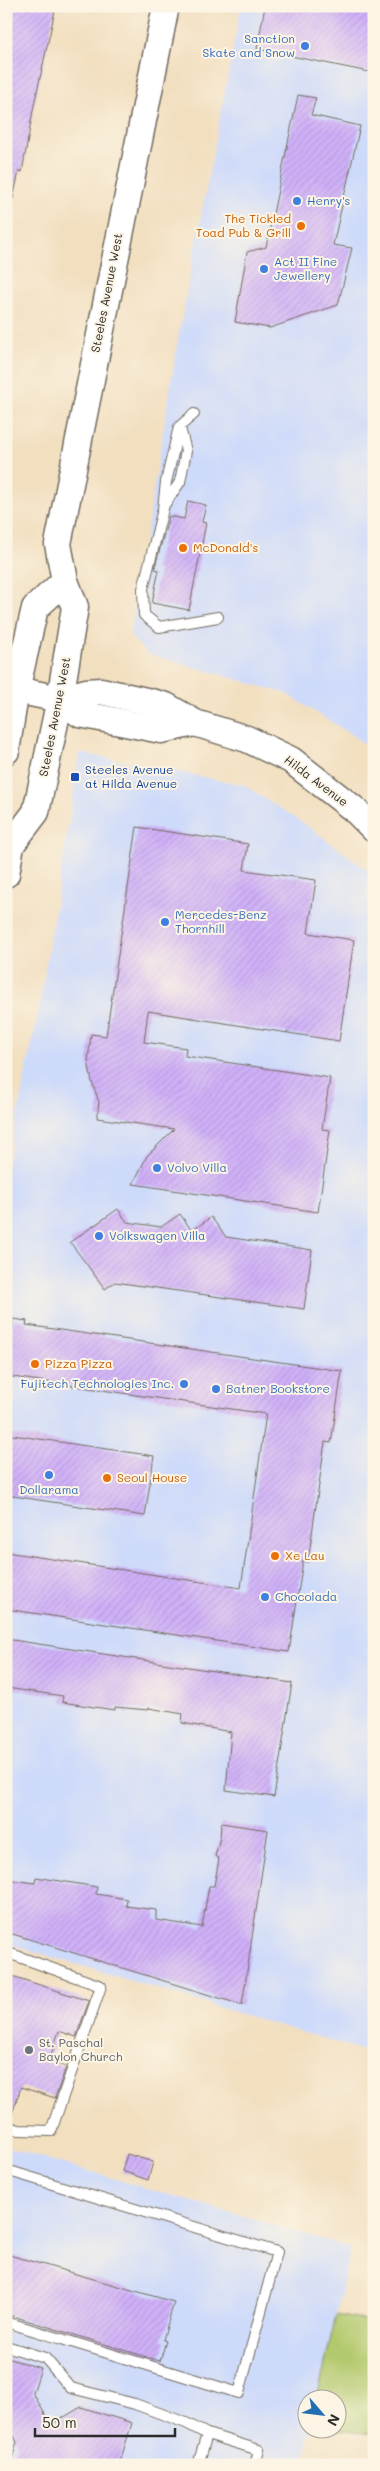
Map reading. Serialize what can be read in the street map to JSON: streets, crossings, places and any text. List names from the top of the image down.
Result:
{
  "streets": {
    "main road": ["Steeles Avenue West", "Hilda Avenue"]
  },
  "crossings": [
    ["Steeles Avenue West", "Hilda Avenue"]
  ],
  "places": {
    "other": [
      "Sanction Skate and Snow",
      "Henry's",
      "The Tickled Toad Pub & Grill",
      "Act II Fine Jewellery",
      "McDonald's",
      "Mercedes-Benz Thornhill",
      "Volvo Villa",
      "Volkswagen Villa",
      "Pizza Pizza",
      "Fujitech Technologies Inc.",
      "Batner Bookstore",
      "Dollarama",
      "Seoul House",
      "Xe Lau",
      "Chocolada",
      "St. Paschal Baylon Church"
    ],
    "transit": ["Steeles Avenue at Hilda Avenue"]
  },
  "scale_bar": "50 m",
  "north": "bottom right"
}
